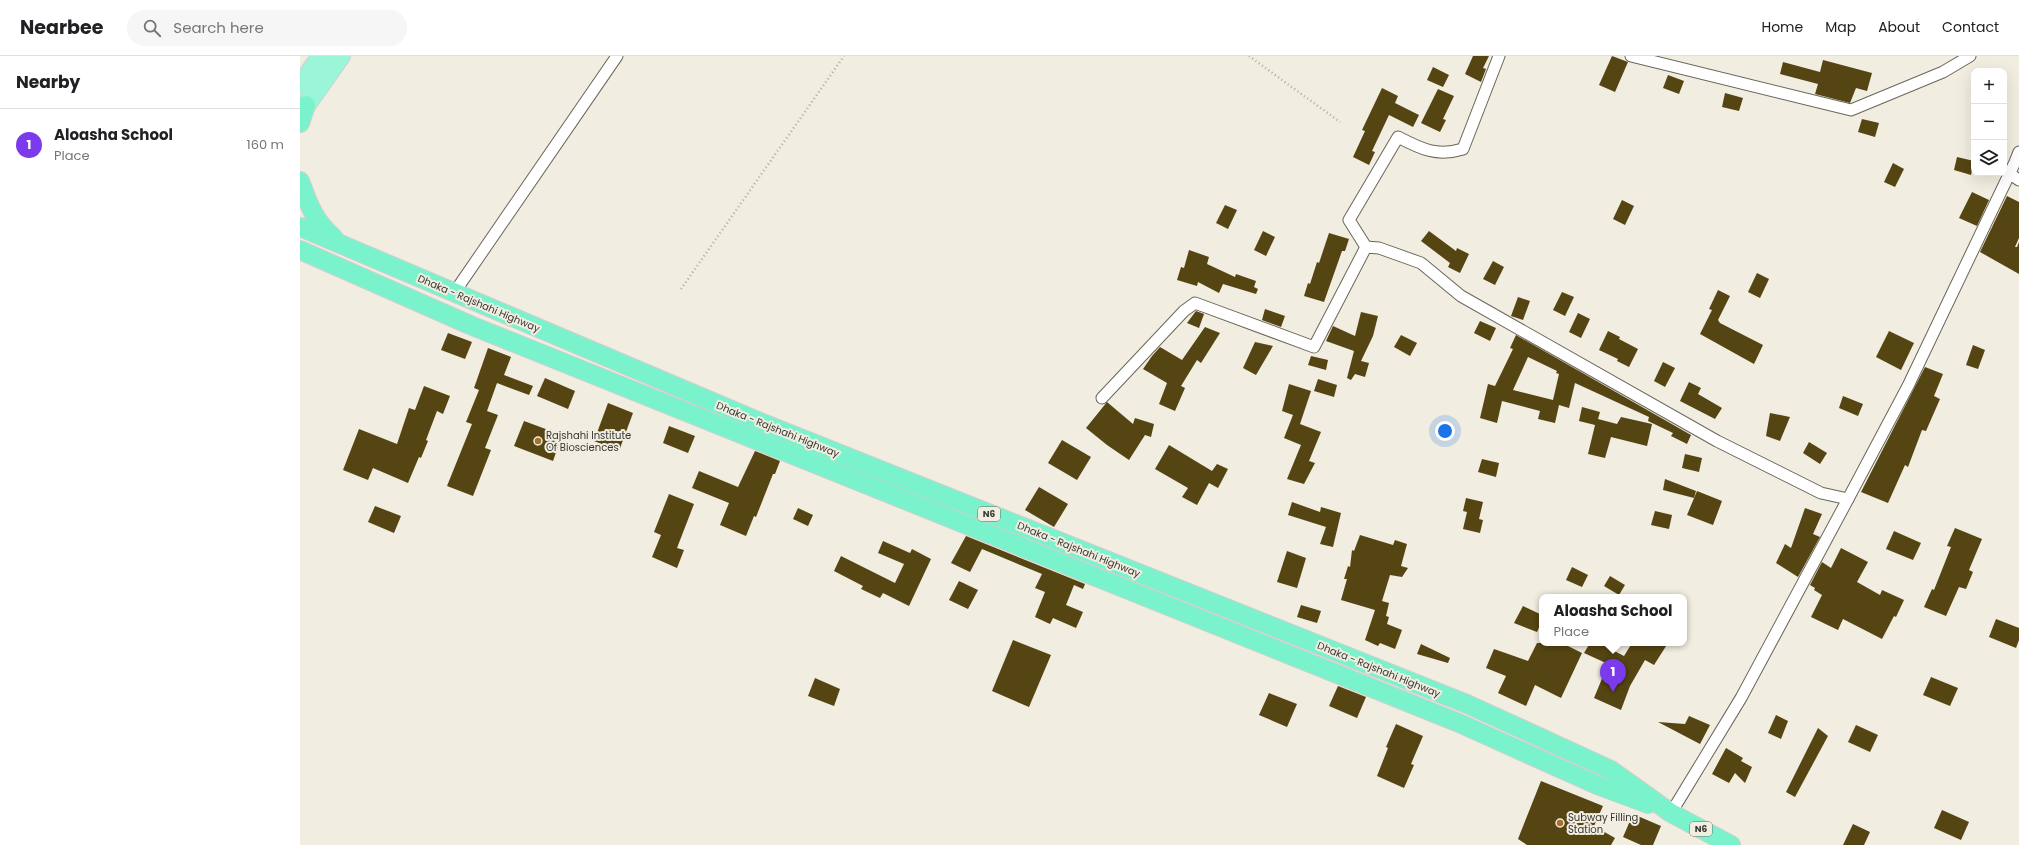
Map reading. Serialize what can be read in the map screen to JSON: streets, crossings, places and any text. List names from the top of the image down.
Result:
{
  "streets": {
    "highway": ["Dhaka - Rajshahi Highway", "N6"]
  },
  "places": ["Rajshahi Institute Of Biosciences", "Subway Filling Station"],
  "page": {
    "header": "Nearbee",
    "search": "Search here",
    "nav": [
      "Home",
      "Map",
      "About",
      "Contact"
    ],
    "heading": "Nearby",
    "map_buttons": ["+", "−"],
    "list": [
      {
        "mark": "1",
        "name": "Aloasha School",
        "note": "Place",
        "value": "160 m"
      }
    ],
    "popup": ["Aloasha School", "Place"],
    "pins": "1"
  }
}
